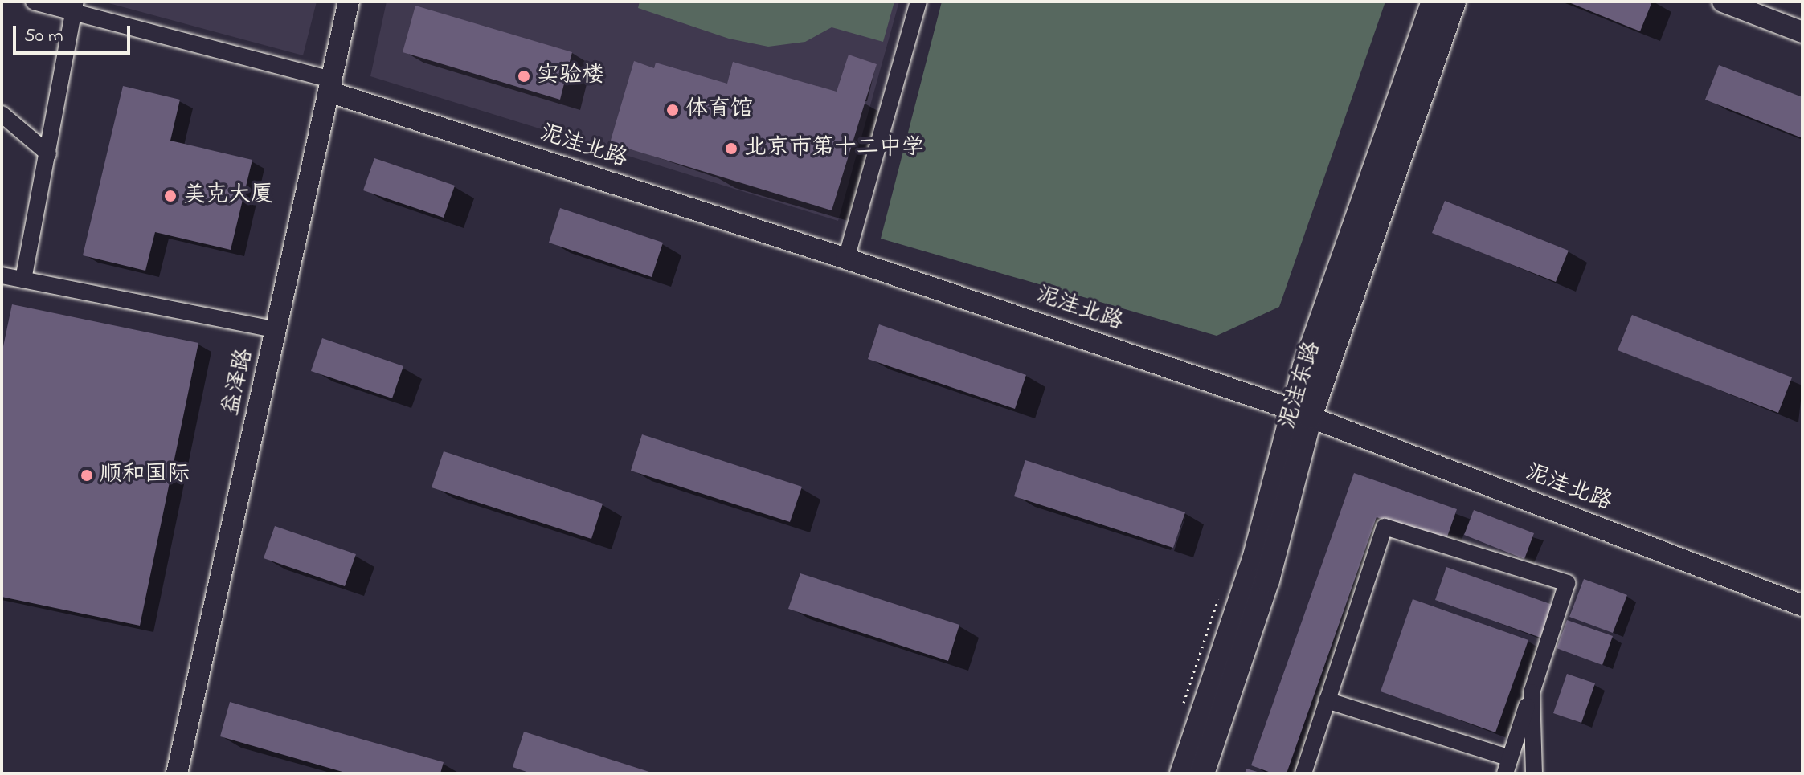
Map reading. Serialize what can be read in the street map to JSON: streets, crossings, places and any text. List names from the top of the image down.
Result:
{
  "streets": {
    "main road": ["泥洼东路"],
    "street": ["泥洼北路", "益泽路"]
  },
  "crossings": [
    ["泥洼北路", "益泽路"],
    ["泥洼北路", "泥洼东路"]
  ],
  "places": [
    "实验楼",
    "体育馆",
    "北京市第十二中学",
    "美克大厦",
    "顺和国际"
  ],
  "scale_bar": "50 m"
}
